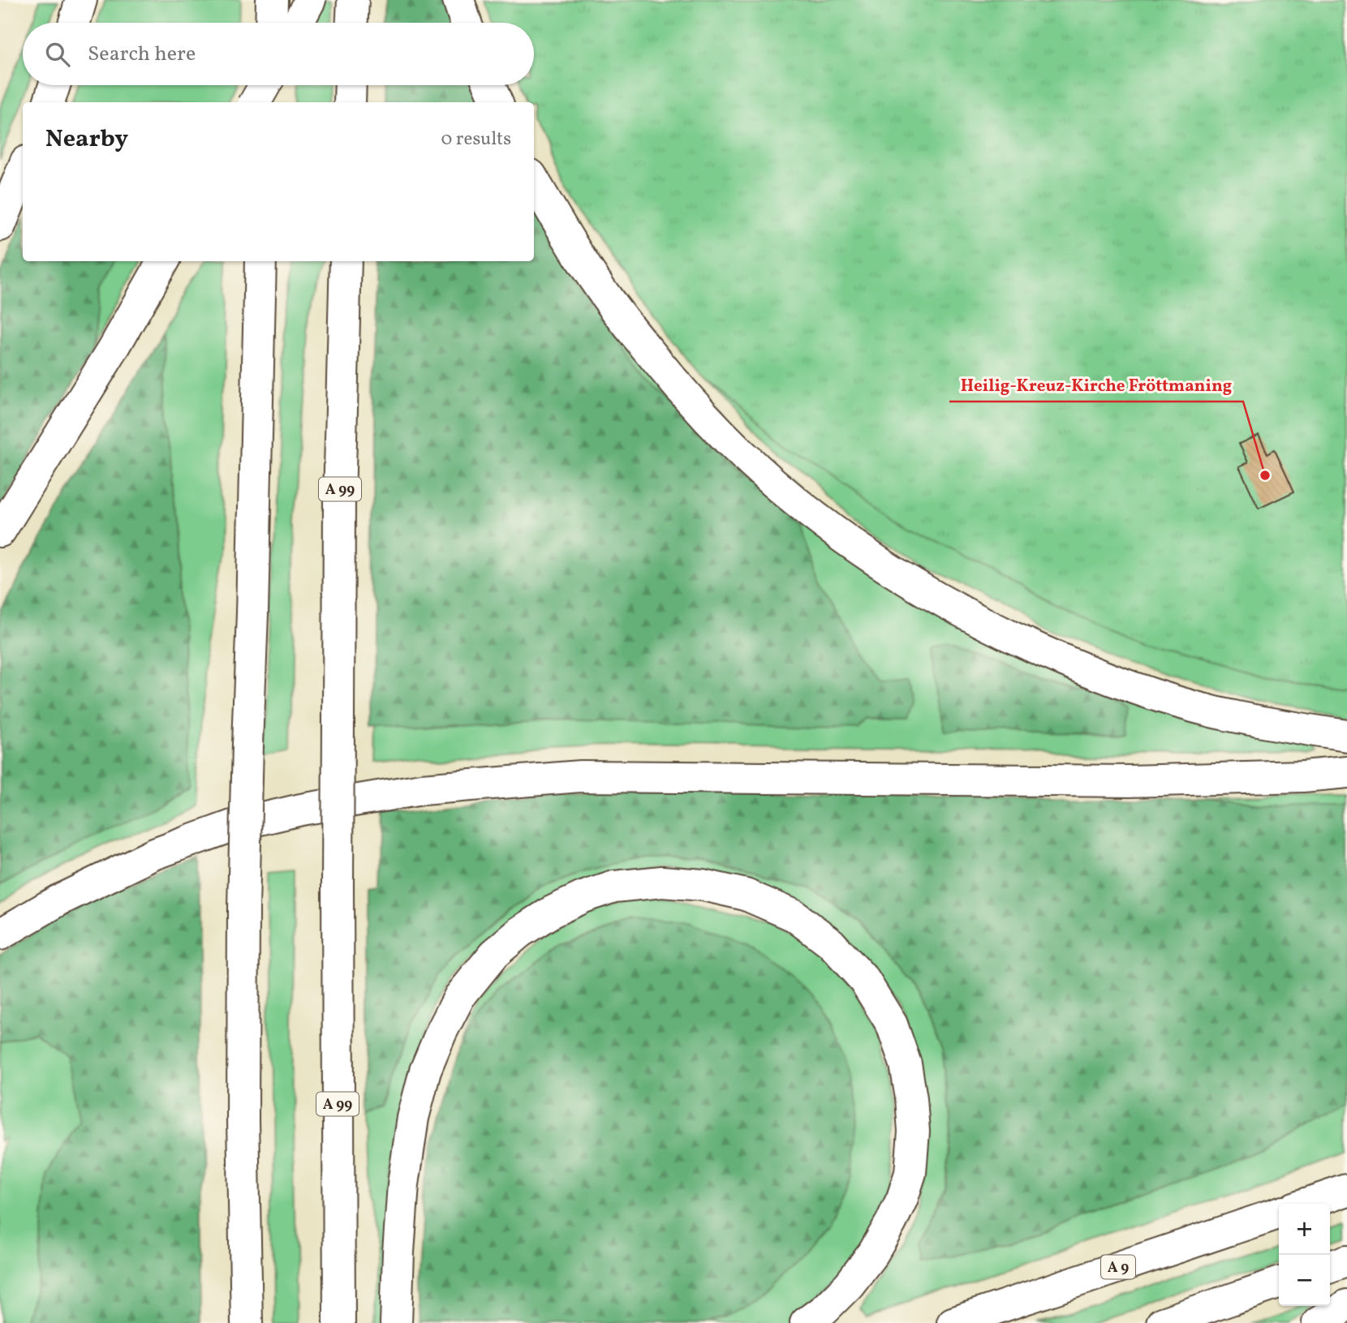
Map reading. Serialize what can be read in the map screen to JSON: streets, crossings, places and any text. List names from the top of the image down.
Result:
{
  "streets": {
    "highway": ["A 99", "A 9"]
  },
  "places": ["Heilig-Kreuz-Kirche Fröttmaning"],
  "page": {
    "search": "Search here",
    "heading": ["Nearby", "0 results"],
    "map_buttons": ["+", "−"]
  }
}
